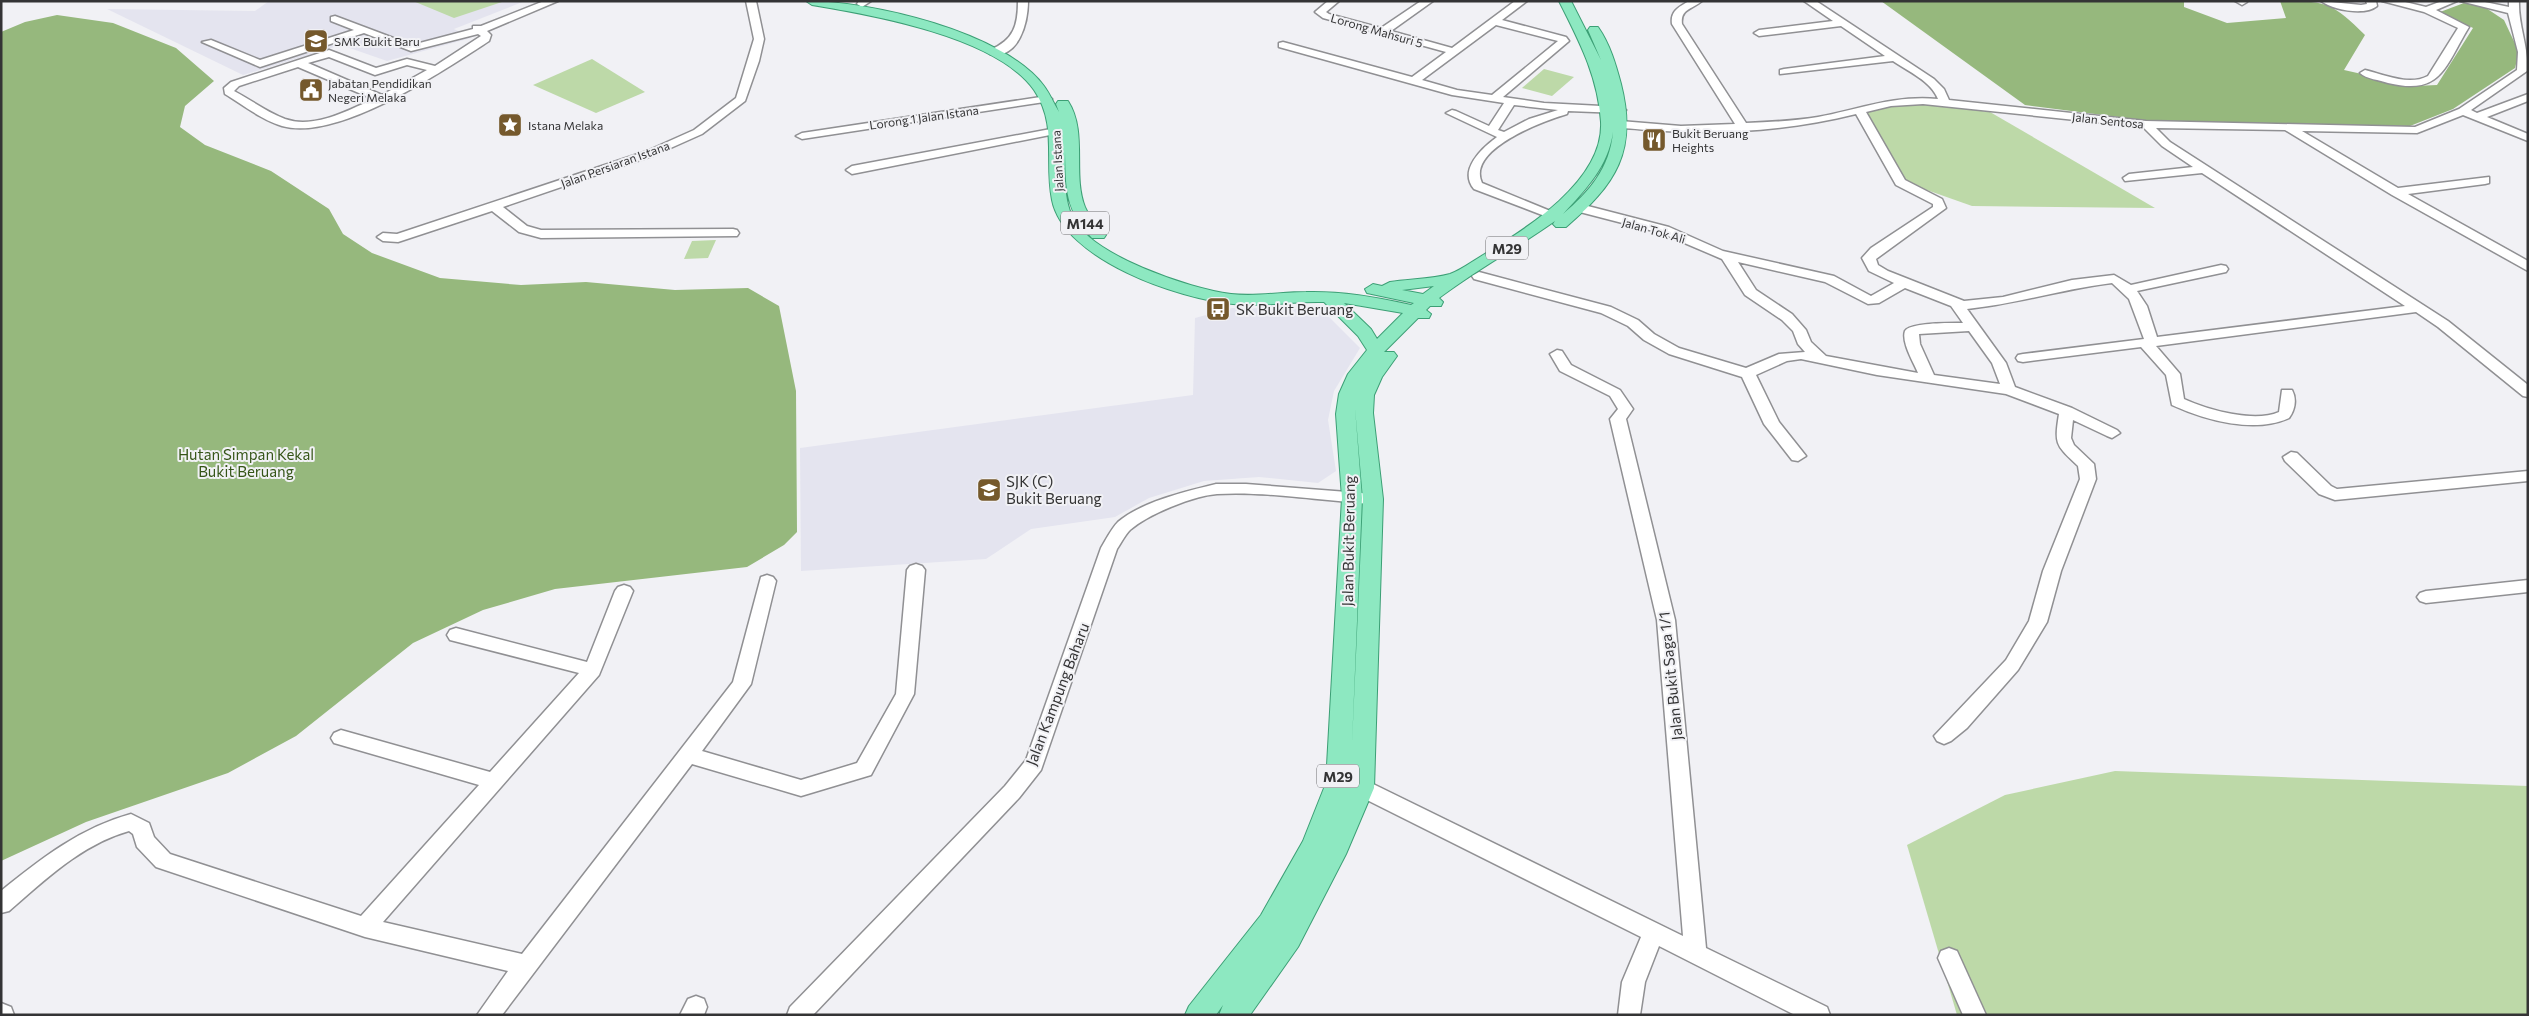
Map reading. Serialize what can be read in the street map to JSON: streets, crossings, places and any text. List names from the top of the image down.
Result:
{
  "streets": {
    "main road": [
      "Jalan Istana",
      "M144",
      "M29",
      "Jalan Bukit Beruang"
    ],
    "street": [
      "Lorong Mahsuri 5",
      "Lorong 1 Jalan Istana",
      "Jalan Sentosa",
      "Jalan Persiaran Istana",
      "Jalan Tok Ali",
      "Jalan Bukit Saga 1/1",
      "Jalan Kampung Baharu"
    ]
  },
  "crossings": [
    ["Lorong 1 Jalan Istana", "Jalan Istana"],
    ["Jalan Sentosa", "Jalan Bukit Beruang"],
    ["Jalan Istana", "Jalan Bukit Beruang"],
    ["Jalan Tok Ali", "Jalan Bukit Beruang"],
    ["Jalan Bukit Beruang", "Jalan Kampung Baharu"]
  ],
  "parks": ["Hutan Simpan Kekal Bukit Beruang"],
  "places": {
    "school or university": ["SMK Bukit Baru", "SJK (C) Bukit Beruang"],
    "public building": ["Jabatan Pendidikan Negeri Melaka"],
    "place": ["Istana Melaka"],
    "restaurant": ["Bukit Beruang Heights"],
    "bus stop": ["SK Bukit Beruang"]
  }
}
